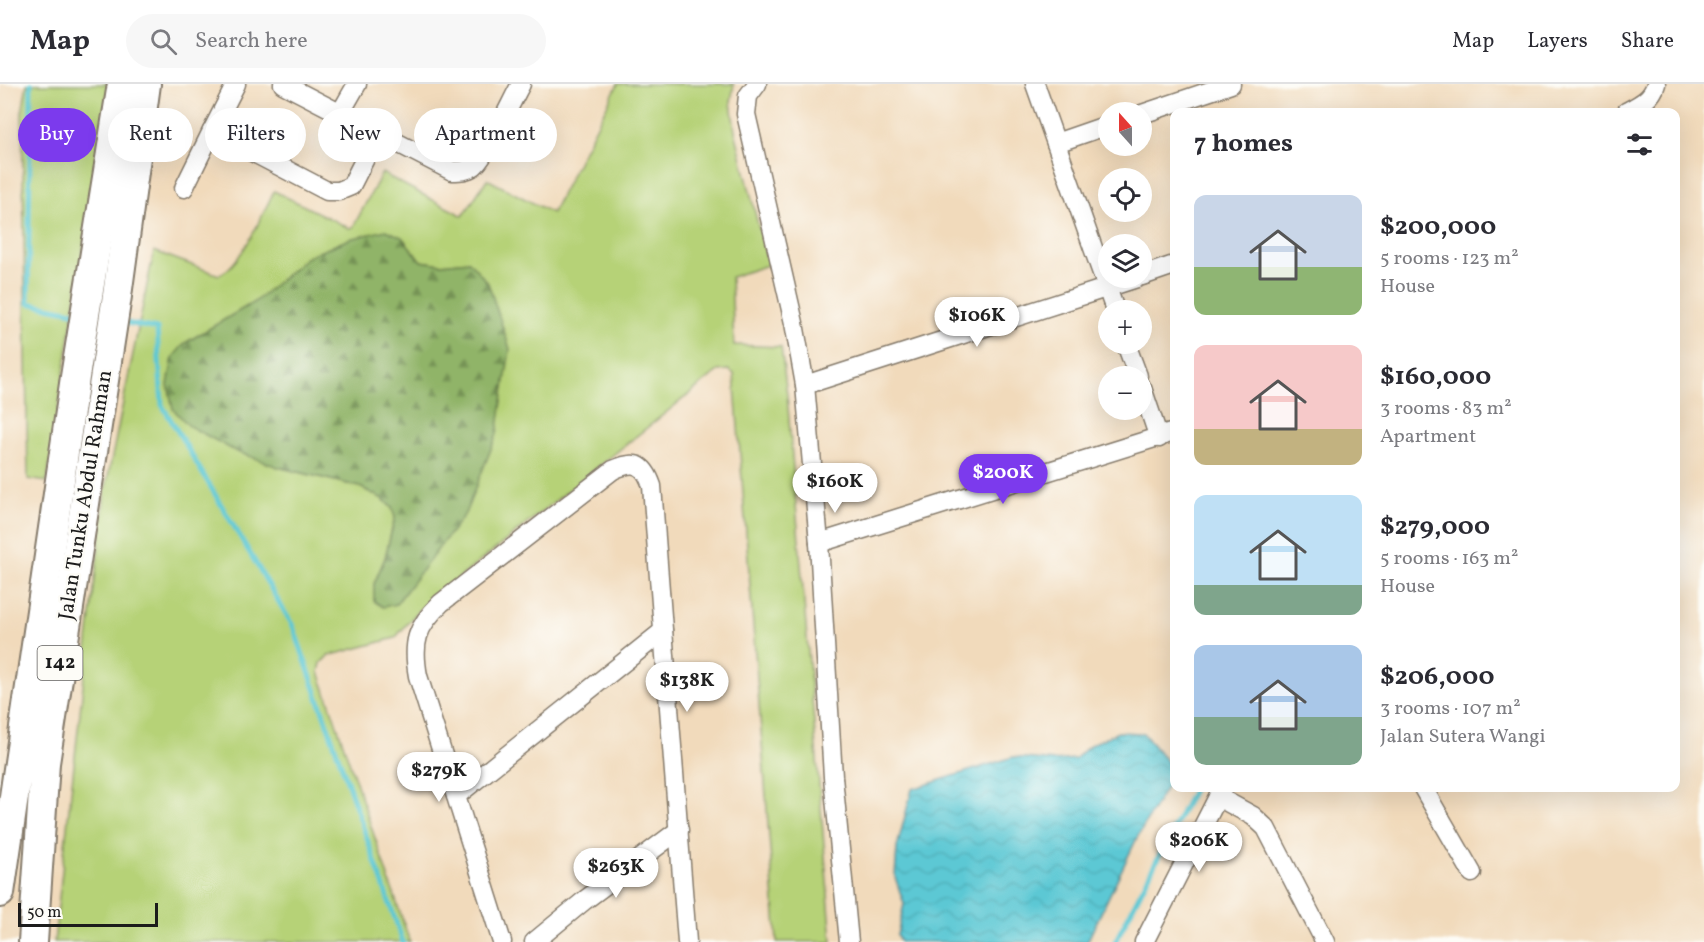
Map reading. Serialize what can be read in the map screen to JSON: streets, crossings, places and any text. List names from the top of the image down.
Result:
{
  "streets": {
    "main road": ["Jalan Tunku Abdul Rahman", "142"]
  },
  "scale_bar": "50 m",
  "north": "top",
  "page": {
    "header": "Map",
    "search": "Search here",
    "nav": ["Map", "Layers", "Share"],
    "map_buttons": ["+", "−"],
    "chip": [
      "Buy",
      "Rent",
      "Filters",
      "New",
      "Apartment"
    ],
    "heading": "7 homes",
    "list": [
      {
        "name": "$200,000",
        "note": "5 rooms · 123 m² · House"
      },
      {
        "name": "$160,000",
        "note": "3 rooms · 83 m² · Apartment"
      },
      {
        "name": "$279,000",
        "note": "5 rooms · 163 m² · House"
      },
      {
        "name": "$206,000",
        "note": "3 rooms · 107 m² · Jalan Sutera Wangi"
      }
    ],
    "price": [
      "$106K",
      "$200K",
      "$160K",
      "$138K",
      "$279K",
      "$206K",
      "$263K"
    ],
    "scale": "50 m"
  }
}
